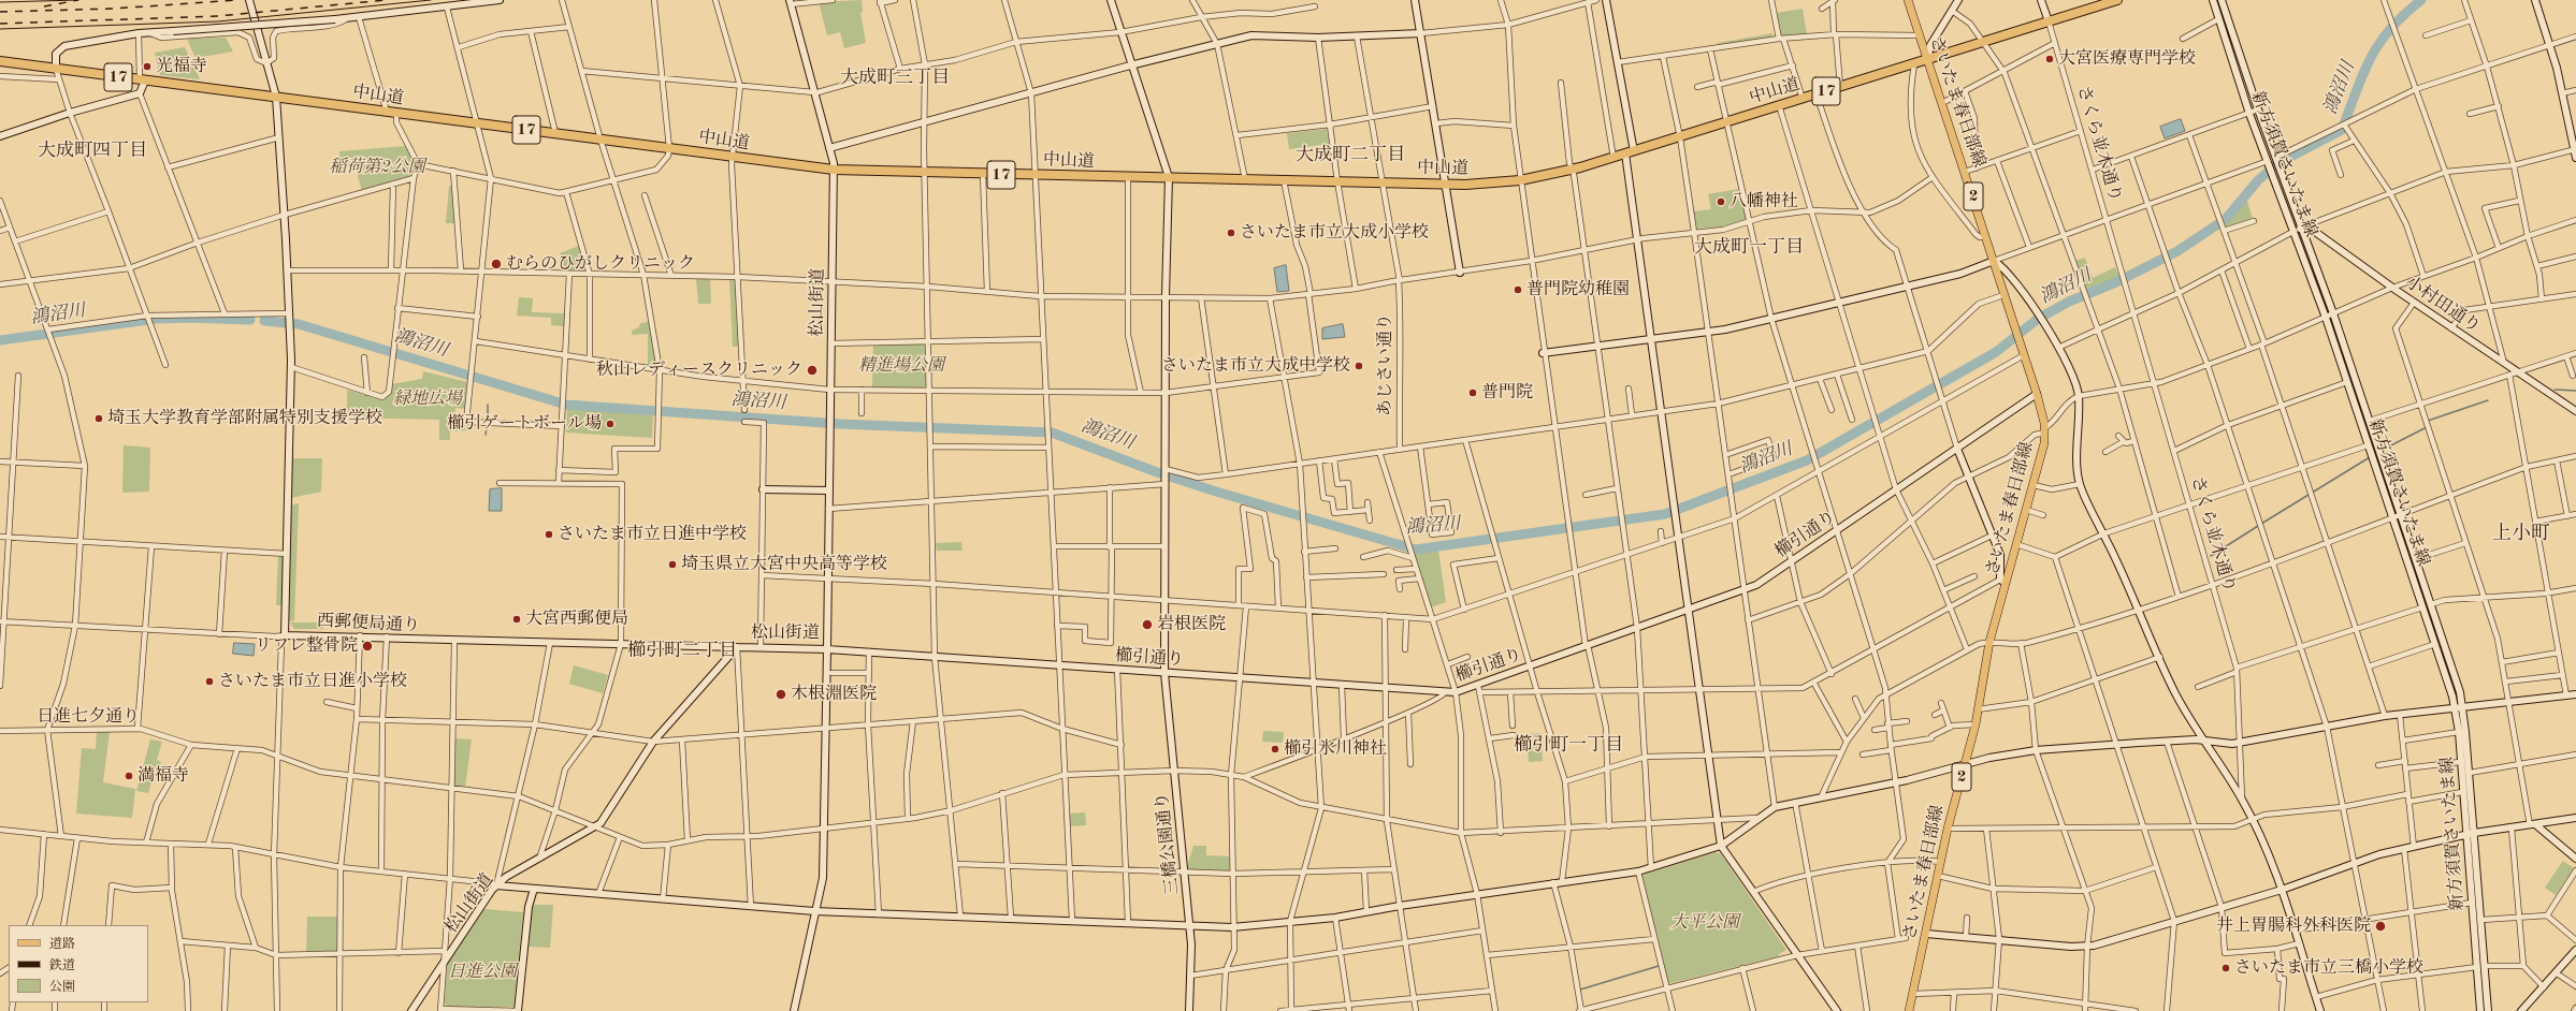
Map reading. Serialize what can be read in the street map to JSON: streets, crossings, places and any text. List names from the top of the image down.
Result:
{
  "streets": {
    "highway": ["17", "中山道"],
    "main road": ["さいたま春日部線", "2"],
    "street": [
      "さくら並木通り",
      "新方須賀さいたま線",
      "松山街道",
      "小村田通り",
      "あじさい通り",
      "櫛引通り",
      "西郵便局通り",
      "日進七夕通り",
      "三橋公園通り"
    ]
  },
  "crossings": [
    ["中山道", "さいたま春日部線"],
    ["中山道", "さくら並木通り"],
    ["中山道", "松山街道"],
    ["中山道", "あじさい通り"],
    ["中山道", "三橋公園通り"],
    ["さいたま春日部線", "櫛引通り"],
    ["新方須賀さいたま線", "小村田通り"],
    ["松山街道", "櫛引通り"],
    ["松山街道", "西郵便局通り"],
    ["松山街道", "日進七夕通り"],
    ["櫛引通り", "三橋公園通り"],
    ["日進七夕通り", "三橋公園通り"]
  ],
  "districts": [
    "大成町三丁目",
    "大成町四丁目",
    "大成町二丁目",
    "大成町一丁目",
    "上小町",
    "櫛引町二丁目",
    "櫛引町一丁目"
  ],
  "water": ["鴻沼川"],
  "parks": [
    "稲荷第2公園",
    "精進場公園",
    "緑地広場",
    "大平公園",
    "日進公園"
  ],
  "places": [
    "大宮医療専門学校",
    "光福寺",
    "八幡神社",
    "さいたま市立大成小学校",
    "むらのひがしクリニック",
    "普門院幼稚園",
    "さいたま市立大成中学校",
    "秋山レディースクリニック",
    "普門院",
    "埼玉大学教育学部附属特別支援学校",
    "櫛引ゲートボール場",
    "さいたま市立日進中学校",
    "埼玉県立大宮中央高等学校",
    "大宮西郵便局",
    "岩根医院",
    "リフレ整骨院",
    "さいたま市立日進小学校",
    "木根淵医院",
    "櫛引氷川神社",
    "満福寺",
    "井上胃腸科外科医院",
    "さいたま市立三橋小学校"
  ],
  "legend": ["道路", "鉄道", "公園"]
}
